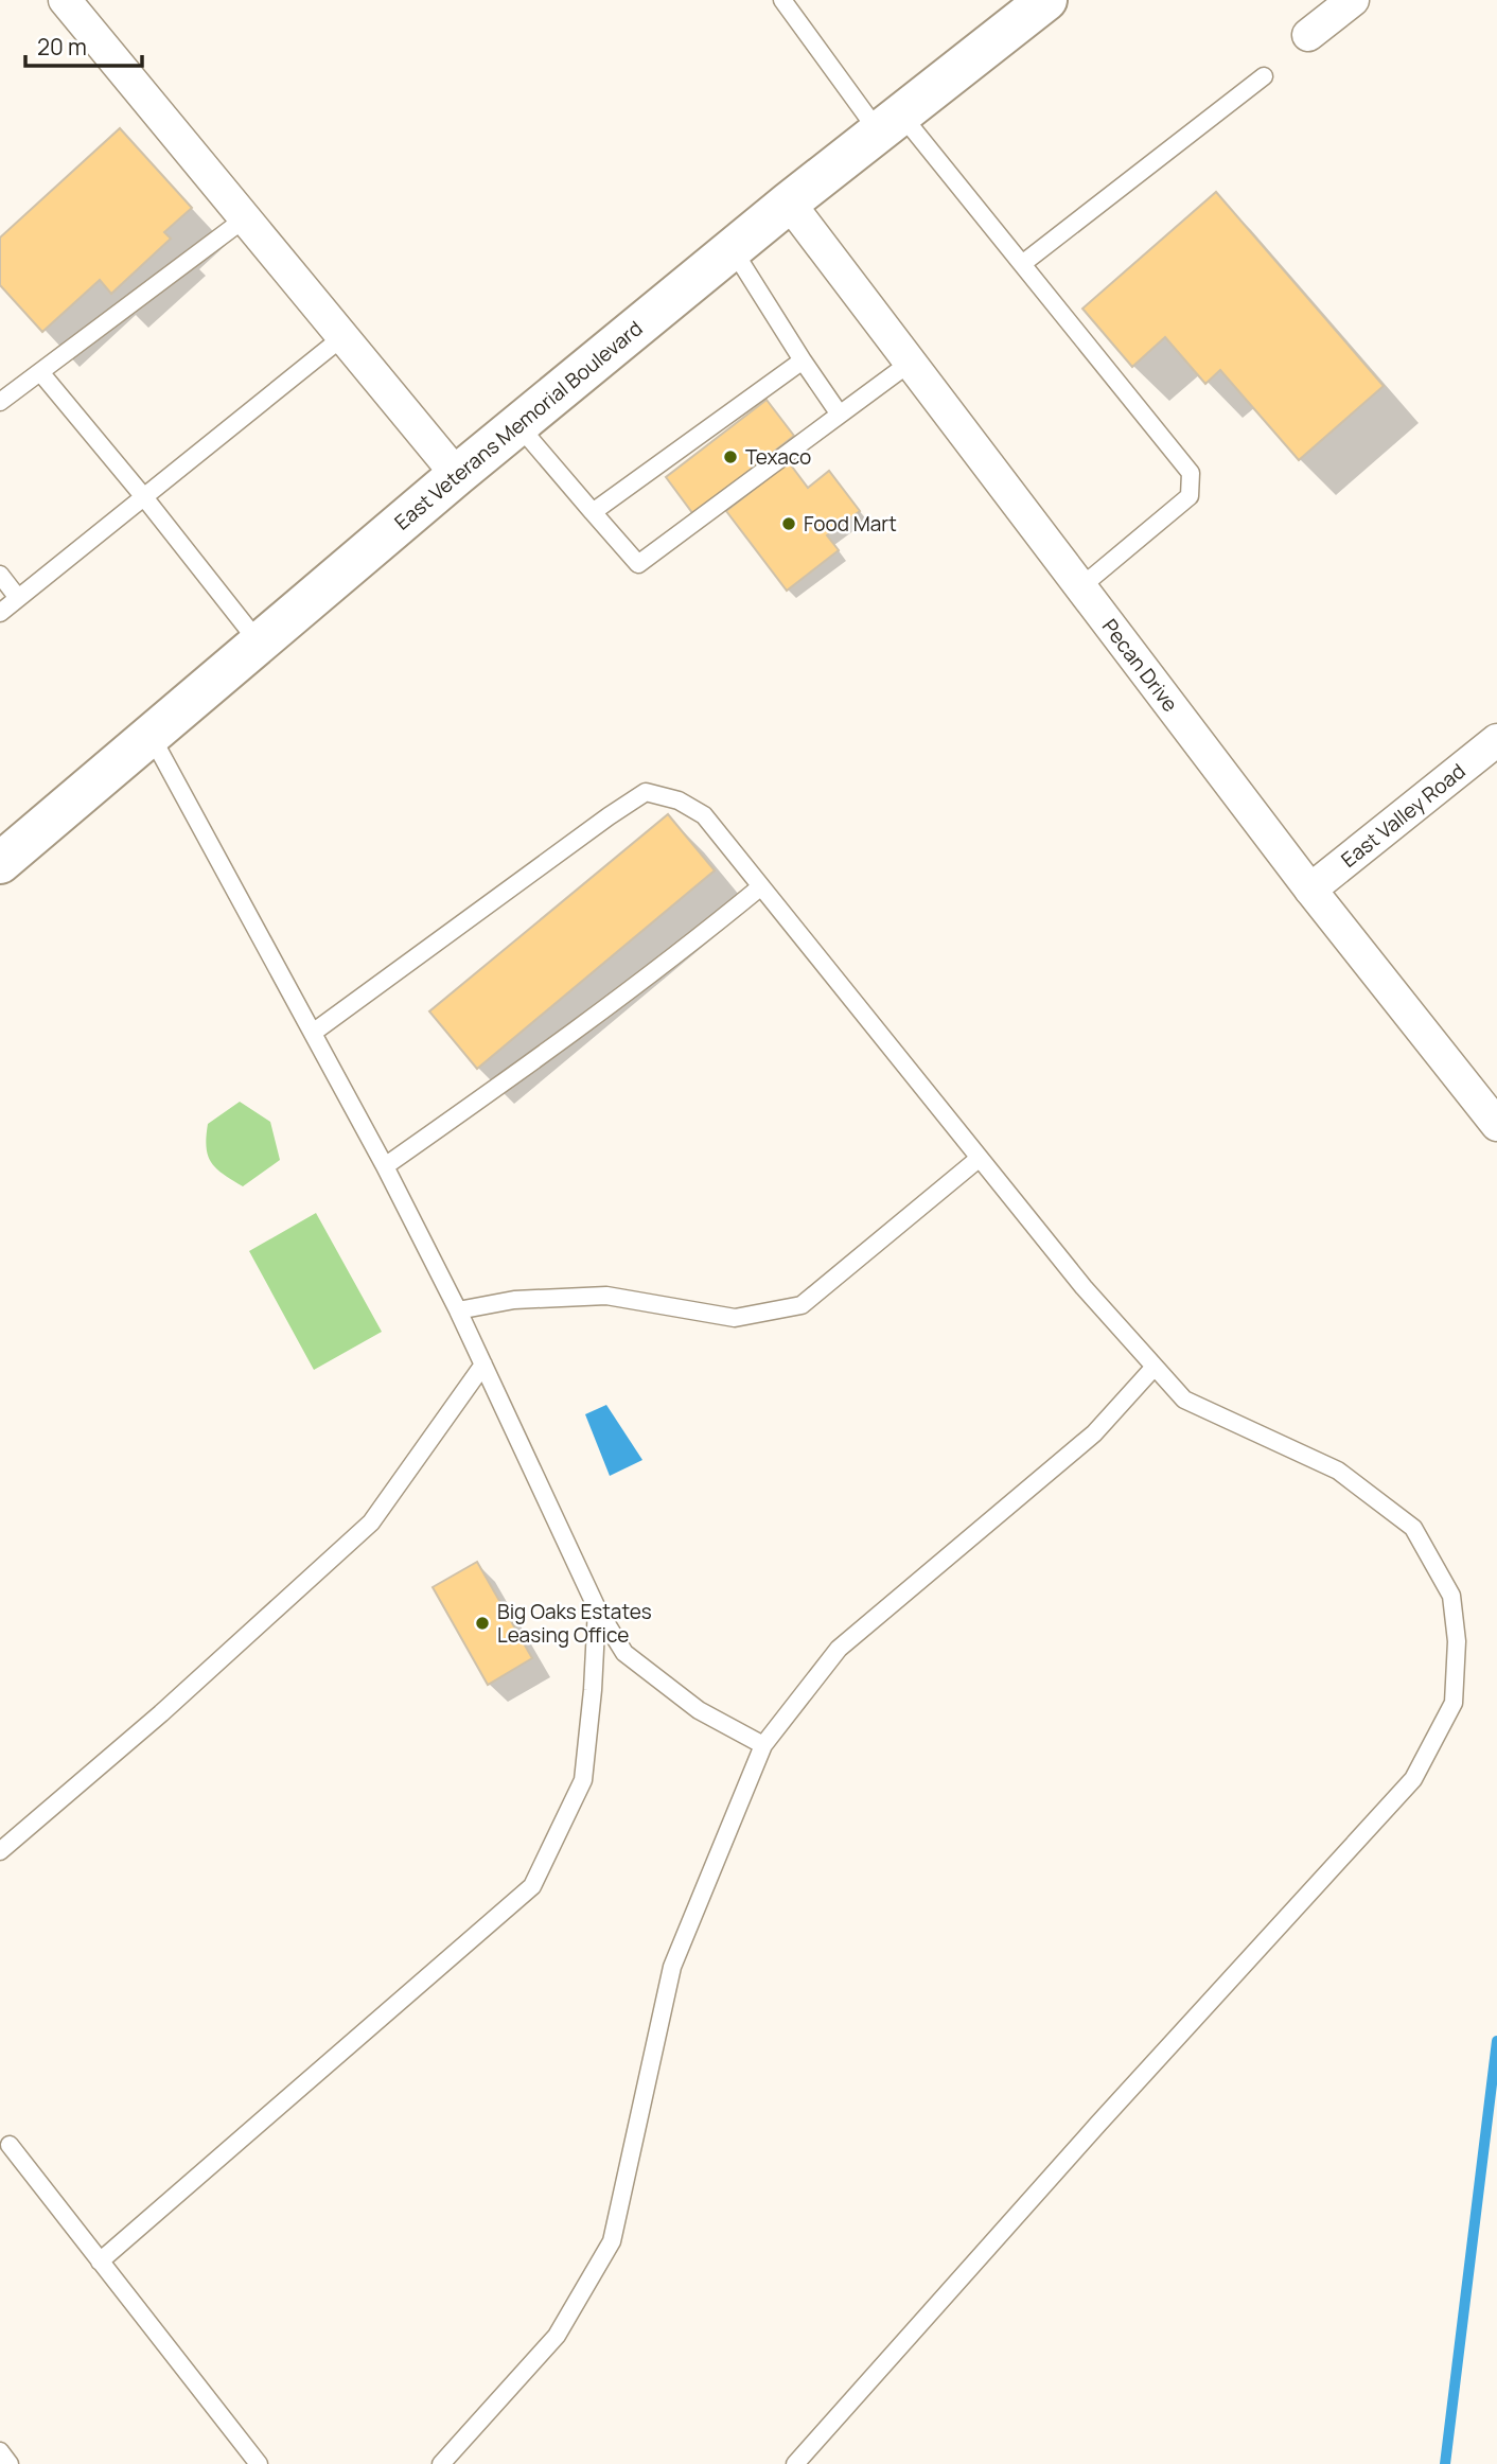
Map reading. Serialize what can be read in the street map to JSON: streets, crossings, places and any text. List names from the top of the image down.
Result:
{
  "streets": {
    "main road": ["East Veterans Memorial Boulevard"],
    "street": ["Pecan Drive", "East Valley Road"]
  },
  "crossings": [
    ["East Veterans Memorial Boulevard", "Pecan Drive"],
    ["Pecan Drive", "East Valley Road"]
  ],
  "places": ["Texaco", "Food Mart", "Big Oaks Estates Leasing Office"],
  "scale_bar": "20 m"
}
